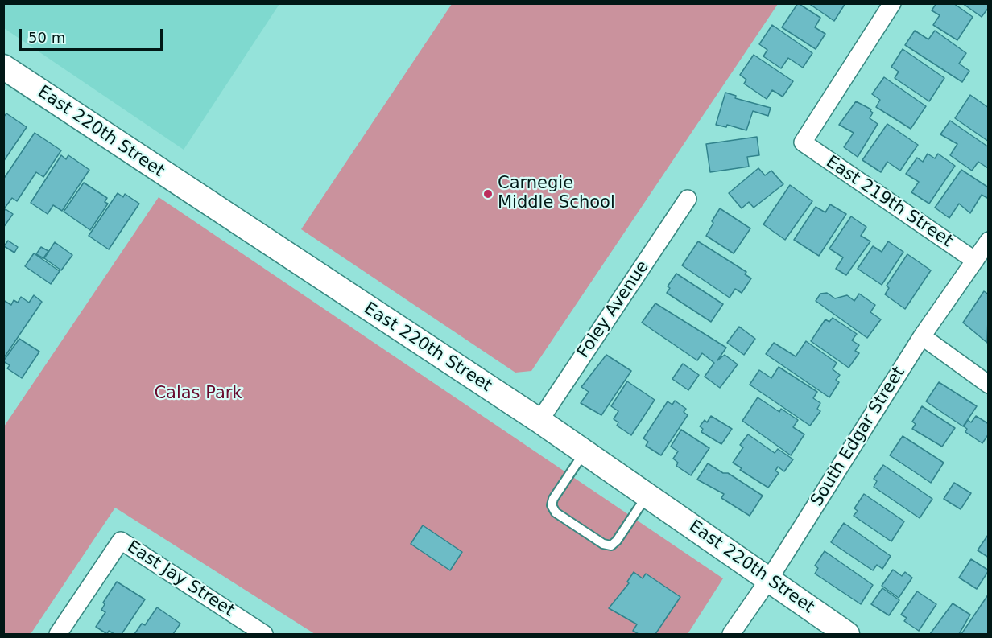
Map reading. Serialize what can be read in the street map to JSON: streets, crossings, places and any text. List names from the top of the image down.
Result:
{
  "streets": {
    "street": [
      "East 220th Street",
      "East 219th Street",
      "Foley Avenue",
      "South Edgar Street",
      "East Jay Street"
    ]
  },
  "crossings": [
    ["East 220th Street", "Foley Avenue"],
    ["East 220th Street", "South Edgar Street"],
    ["East 219th Street", "South Edgar Street"]
  ],
  "parks": ["Calas Park"],
  "places": ["Carnegie Middle School"],
  "scale_bar": "50 m"
}
